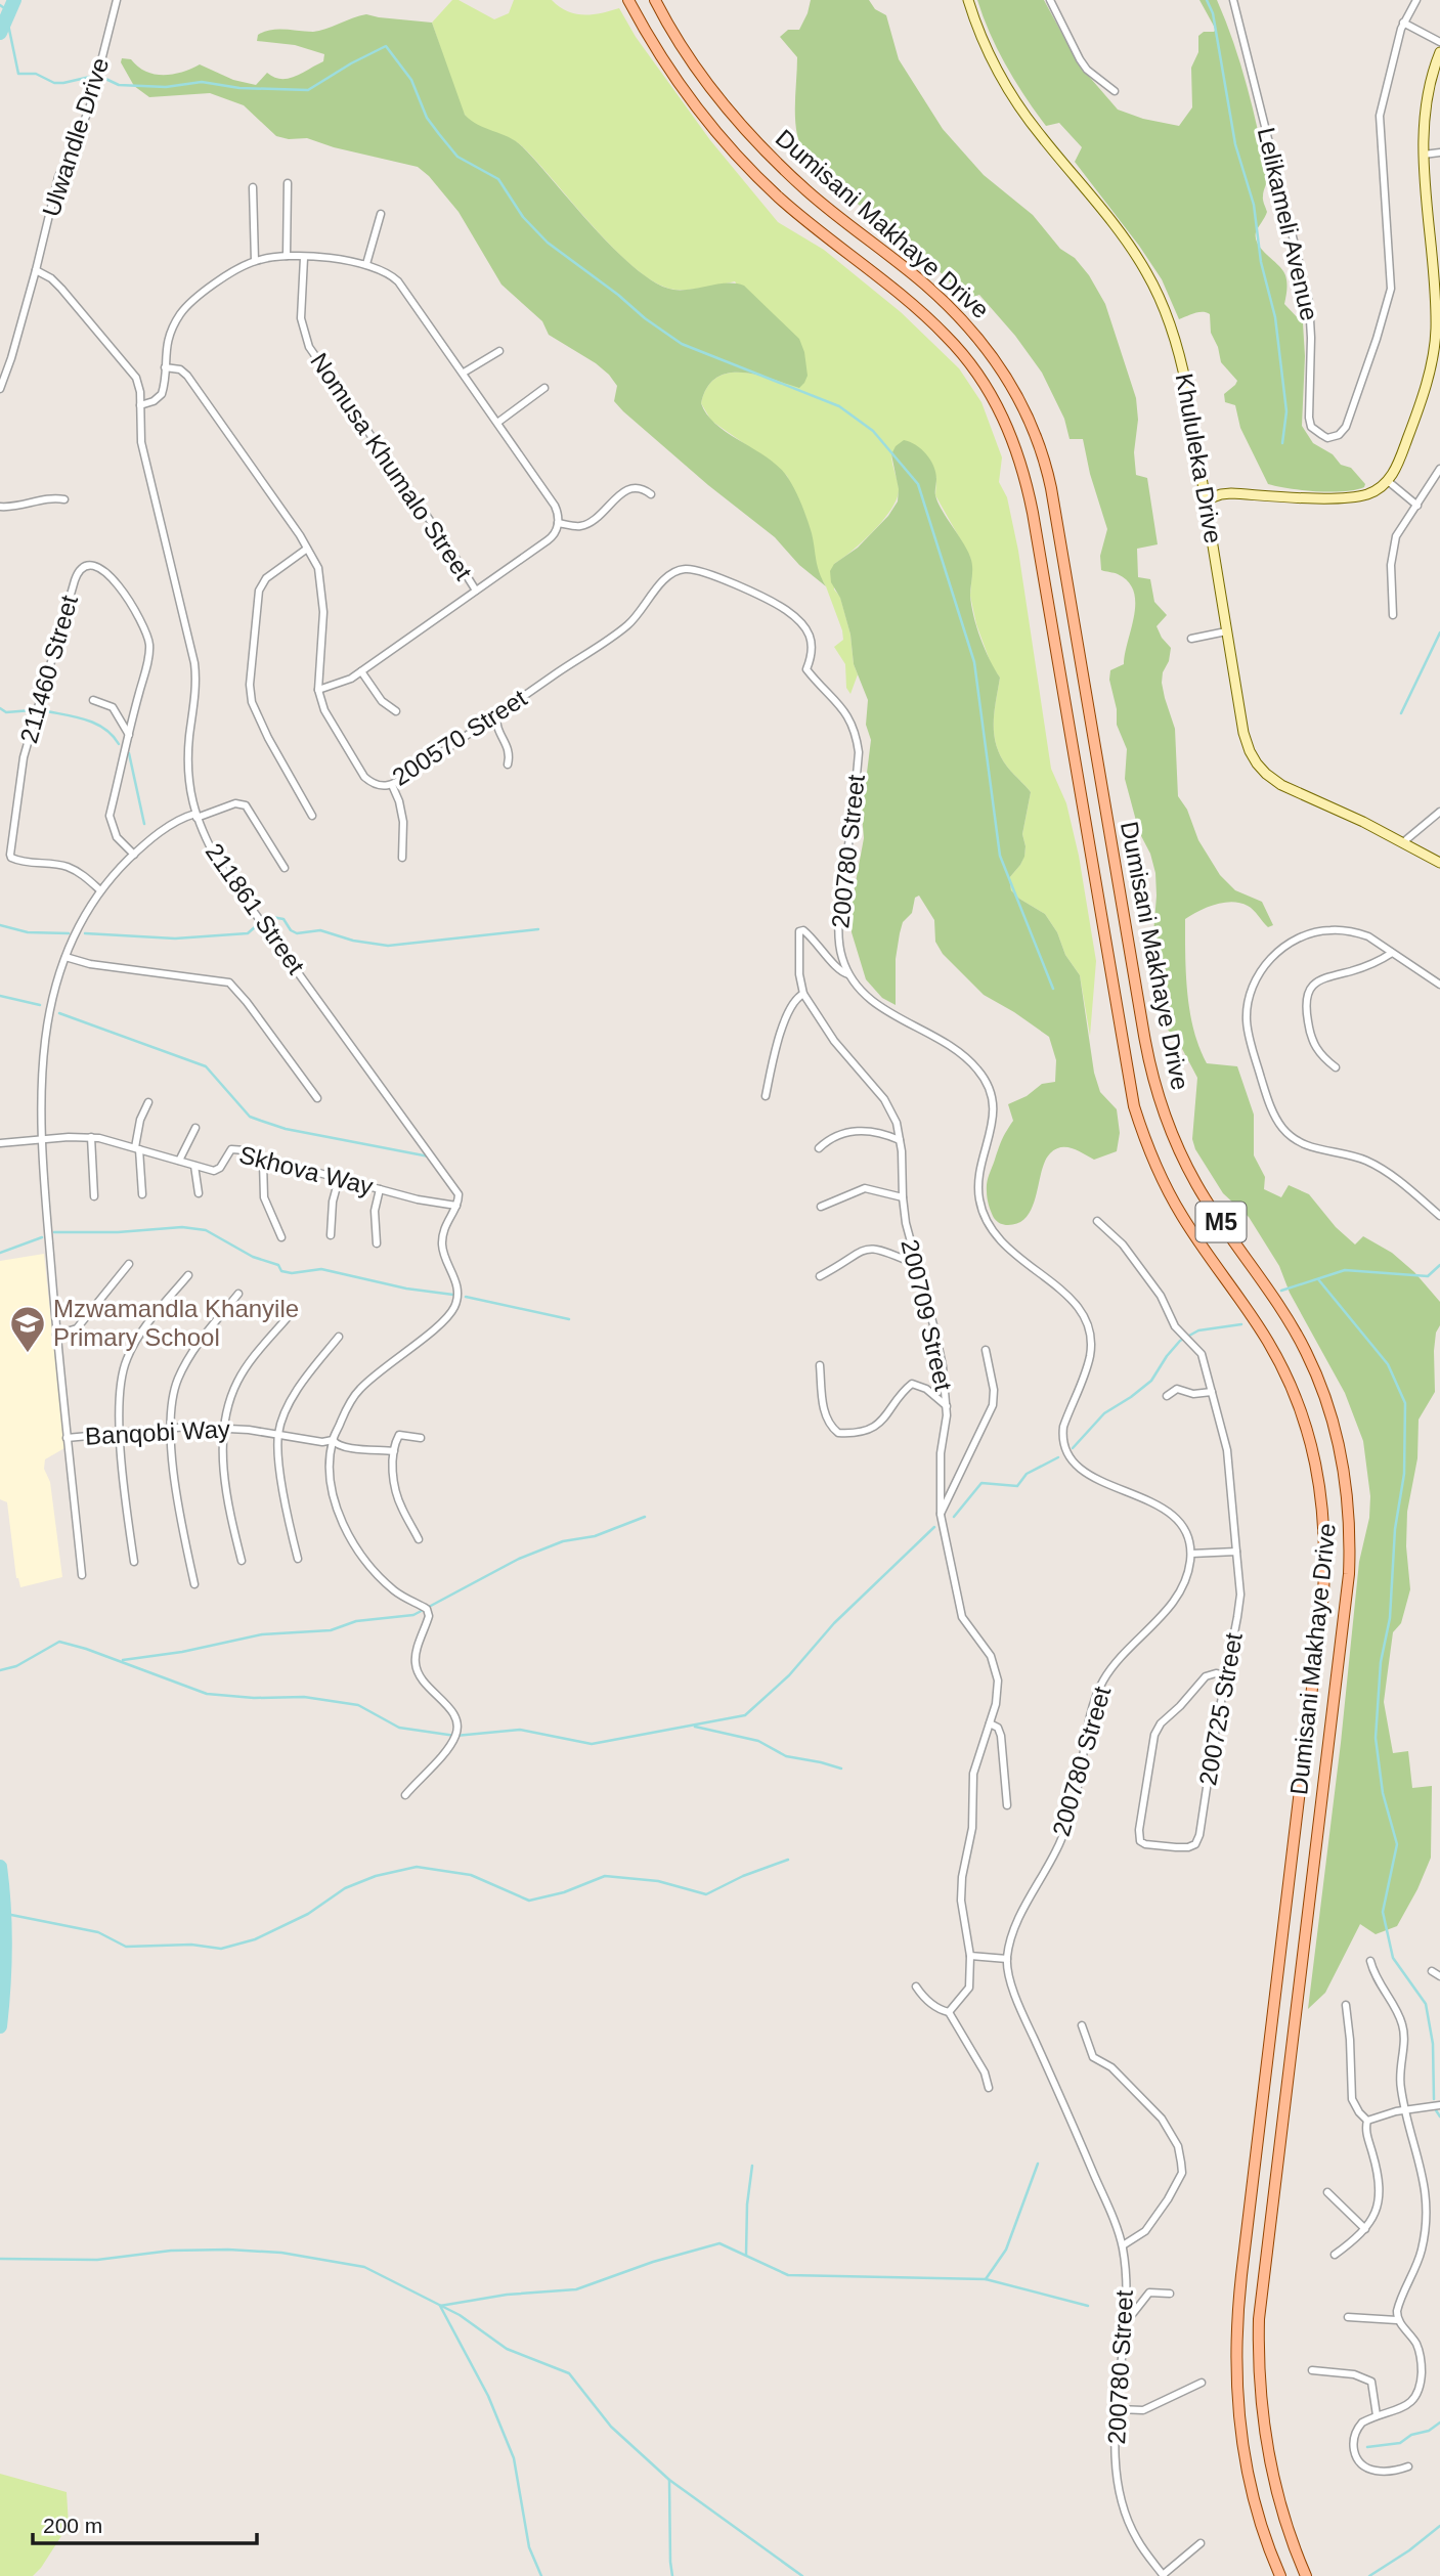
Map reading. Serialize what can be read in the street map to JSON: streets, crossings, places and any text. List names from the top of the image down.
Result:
{
  "streets": {
    "main road": ["Dumisani Makhaye Drive", "M5"],
    "street": [
      "Ulwandle Drive",
      "Lelikameli Avenue",
      "Khululeka Drive",
      "Nomusa Khumalo Street",
      "211460 Street",
      "200570 Street",
      "200780 Street",
      "211861 Street",
      "Skhova Way",
      "200709 Street",
      "Banqobi Way",
      "200725 Street"
    ]
  },
  "crossings": [
    ["200570 Street", "200780 Street"],
    ["211861 Street", "Skhova Way"]
  ],
  "places": {
    "school or university": ["Mzwamandla Khanyile Primary School"]
  },
  "scale_bar": "200 m"
}
